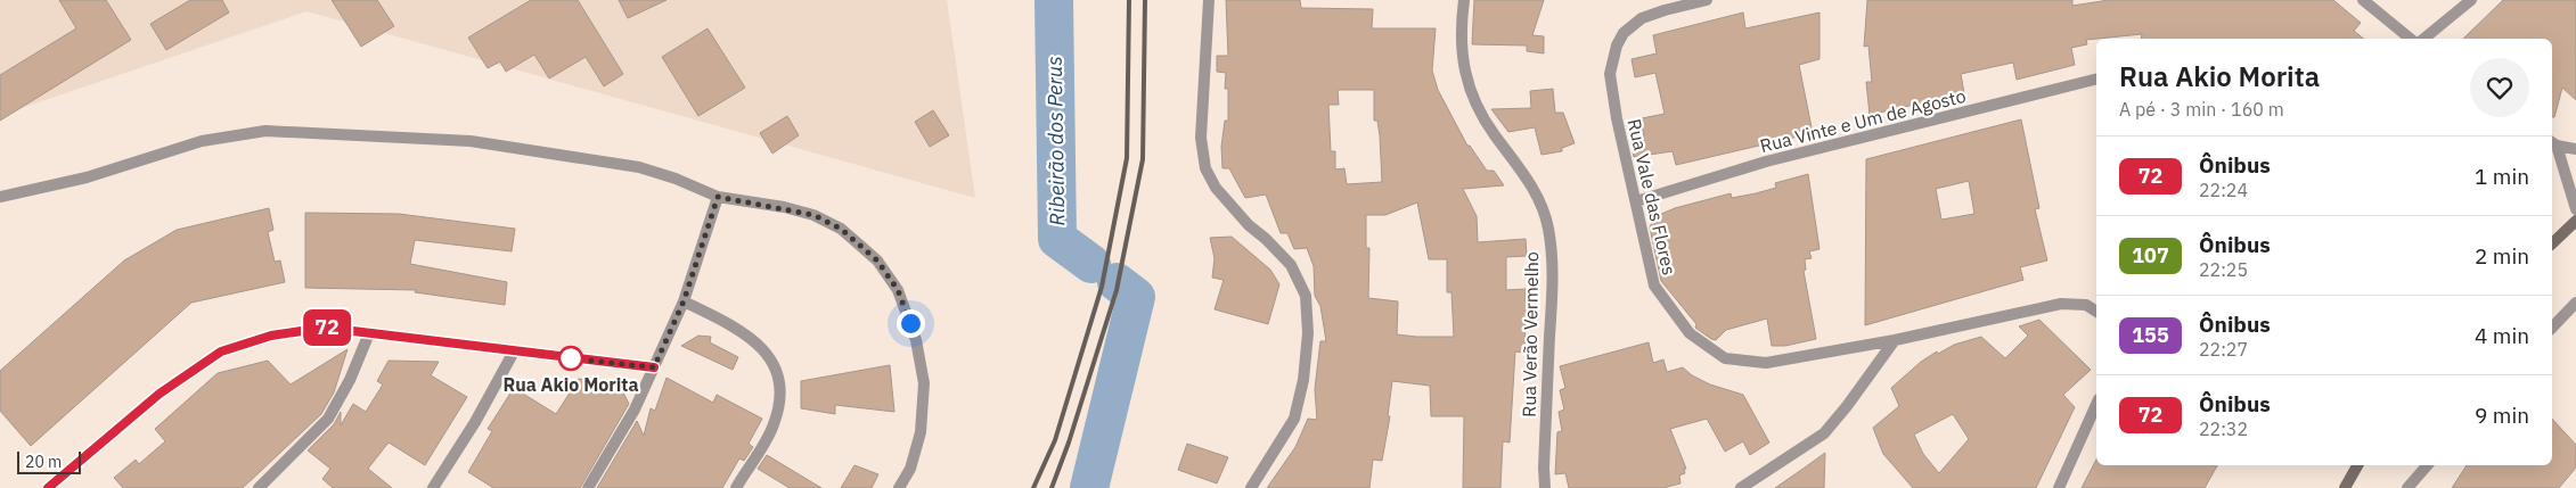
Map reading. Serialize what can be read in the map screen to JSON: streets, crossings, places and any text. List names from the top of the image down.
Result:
{
  "streets": {
    "street": ["Rua Vinte e Um de Agosto", "Rua Vale das Flores", "Rua Verão Vermelho"]
  },
  "crossings": [
    ["Rua Vinte e Um de Agosto", "Rua Vale das Flores"]
  ],
  "water": ["Ribeirão dos Perus"],
  "places": ["Rua Akio Morita"],
  "lines": ["bus line 72"],
  "scale_bar": "20 m",
  "page": {
    "on_map": "72",
    "heading": ["Rua Akio Morita", "A pé · 3 min · 160 m"],
    "list": [
      {
        "mark": "72",
        "name": "Ônibus",
        "note": "22:24",
        "value": "1 min"
      },
      {
        "mark": "107",
        "name": "Ônibus",
        "note": "22:25",
        "value": "2 min"
      },
      {
        "mark": "155",
        "name": "Ônibus",
        "note": "22:27",
        "value": "4 min"
      },
      {
        "mark": "72",
        "name": "Ônibus",
        "note": "22:32",
        "value": "9 min"
      }
    ],
    "scale": "20 m"
  }
}
